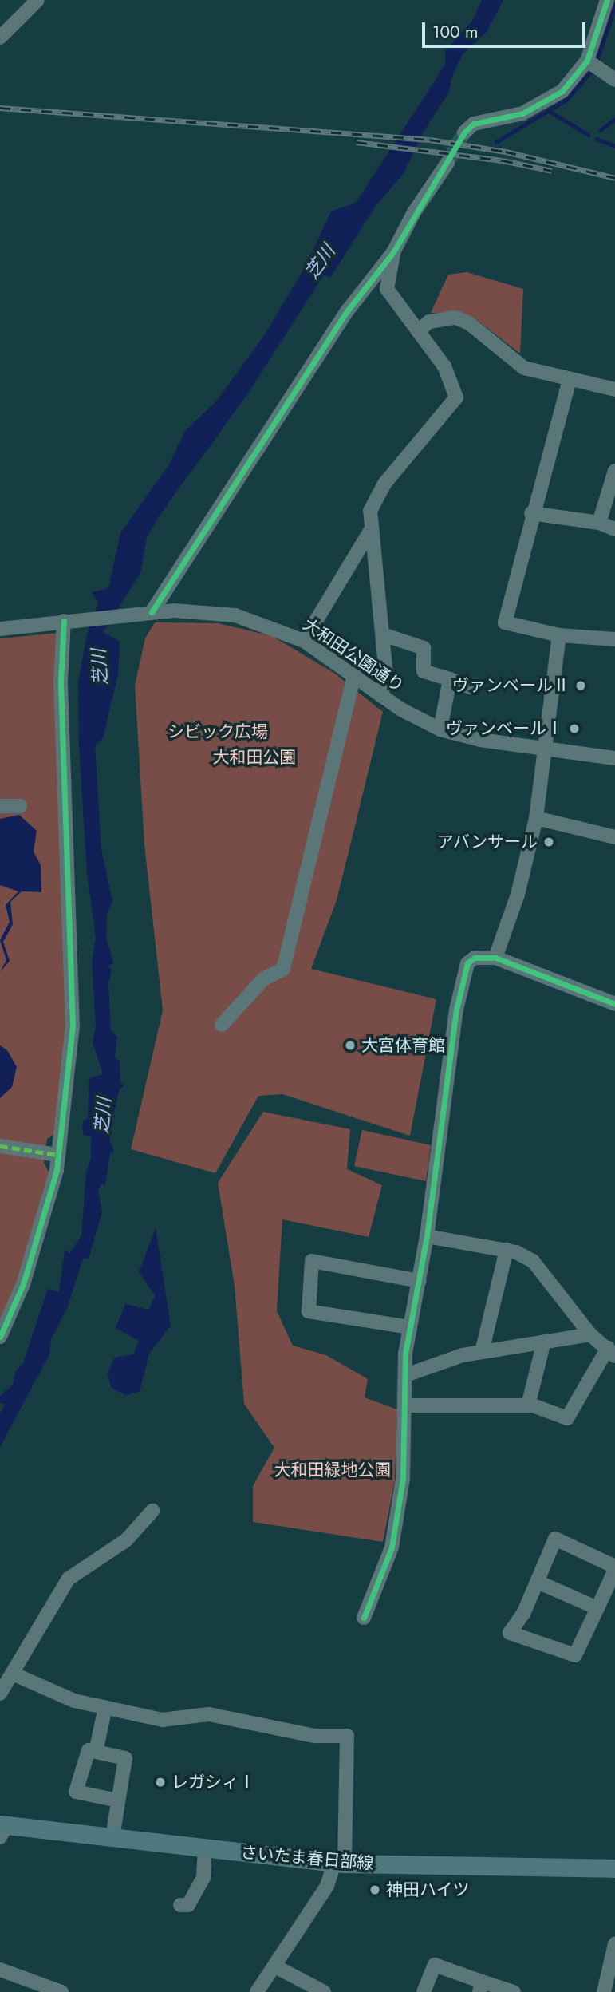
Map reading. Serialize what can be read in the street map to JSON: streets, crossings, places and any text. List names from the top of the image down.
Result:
{
  "streets": {
    "main road": ["さいたま春日部線"],
    "street": ["大和田公園通り"]
  },
  "water": ["芝川"],
  "parks": ["シビック広場", "大和田公園", "大和田緑地公園"],
  "places": [
    "ヴァンベールⅡ",
    "ヴァンベールⅠ",
    "アバンサール",
    "大宮体育館",
    "レガシィⅠ",
    "神田ハイツ"
  ],
  "scale_bar": "100 m"
}
